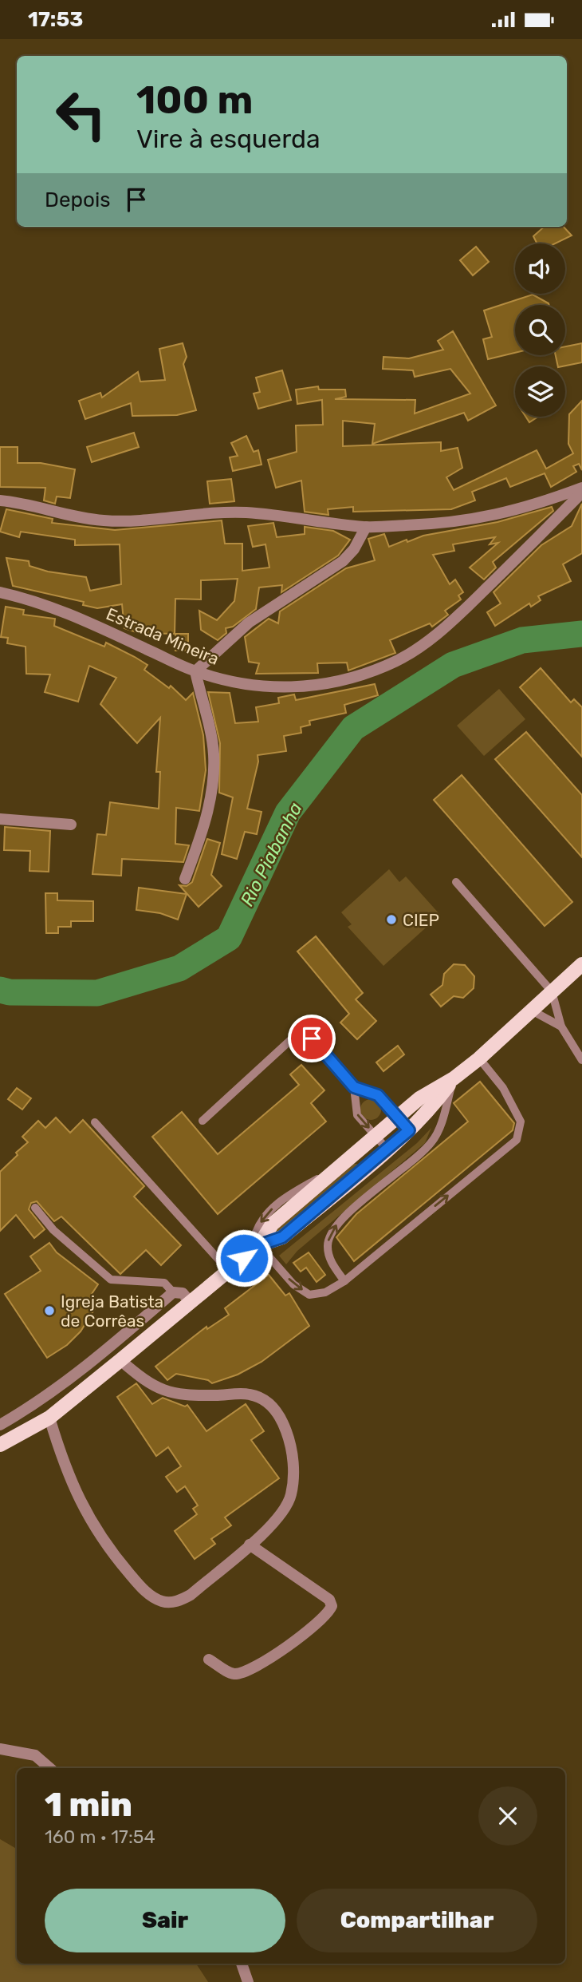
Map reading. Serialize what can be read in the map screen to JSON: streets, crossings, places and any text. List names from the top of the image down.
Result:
{
  "streets": {
    "street": ["Estrada Mineira"]
  },
  "water": ["Rio Piabanha"],
  "places": ["CIEP", "Igreja Batista de Corrêas"],
  "page": {
    "status": "17:53",
    "turn": ["100 m", "Vire à esquerda"],
    "then": "Depois",
    "heading": ["1 min", "160 m · 17:54"],
    "buttons": ["Sair", "Compartilhar"]
  }
}
